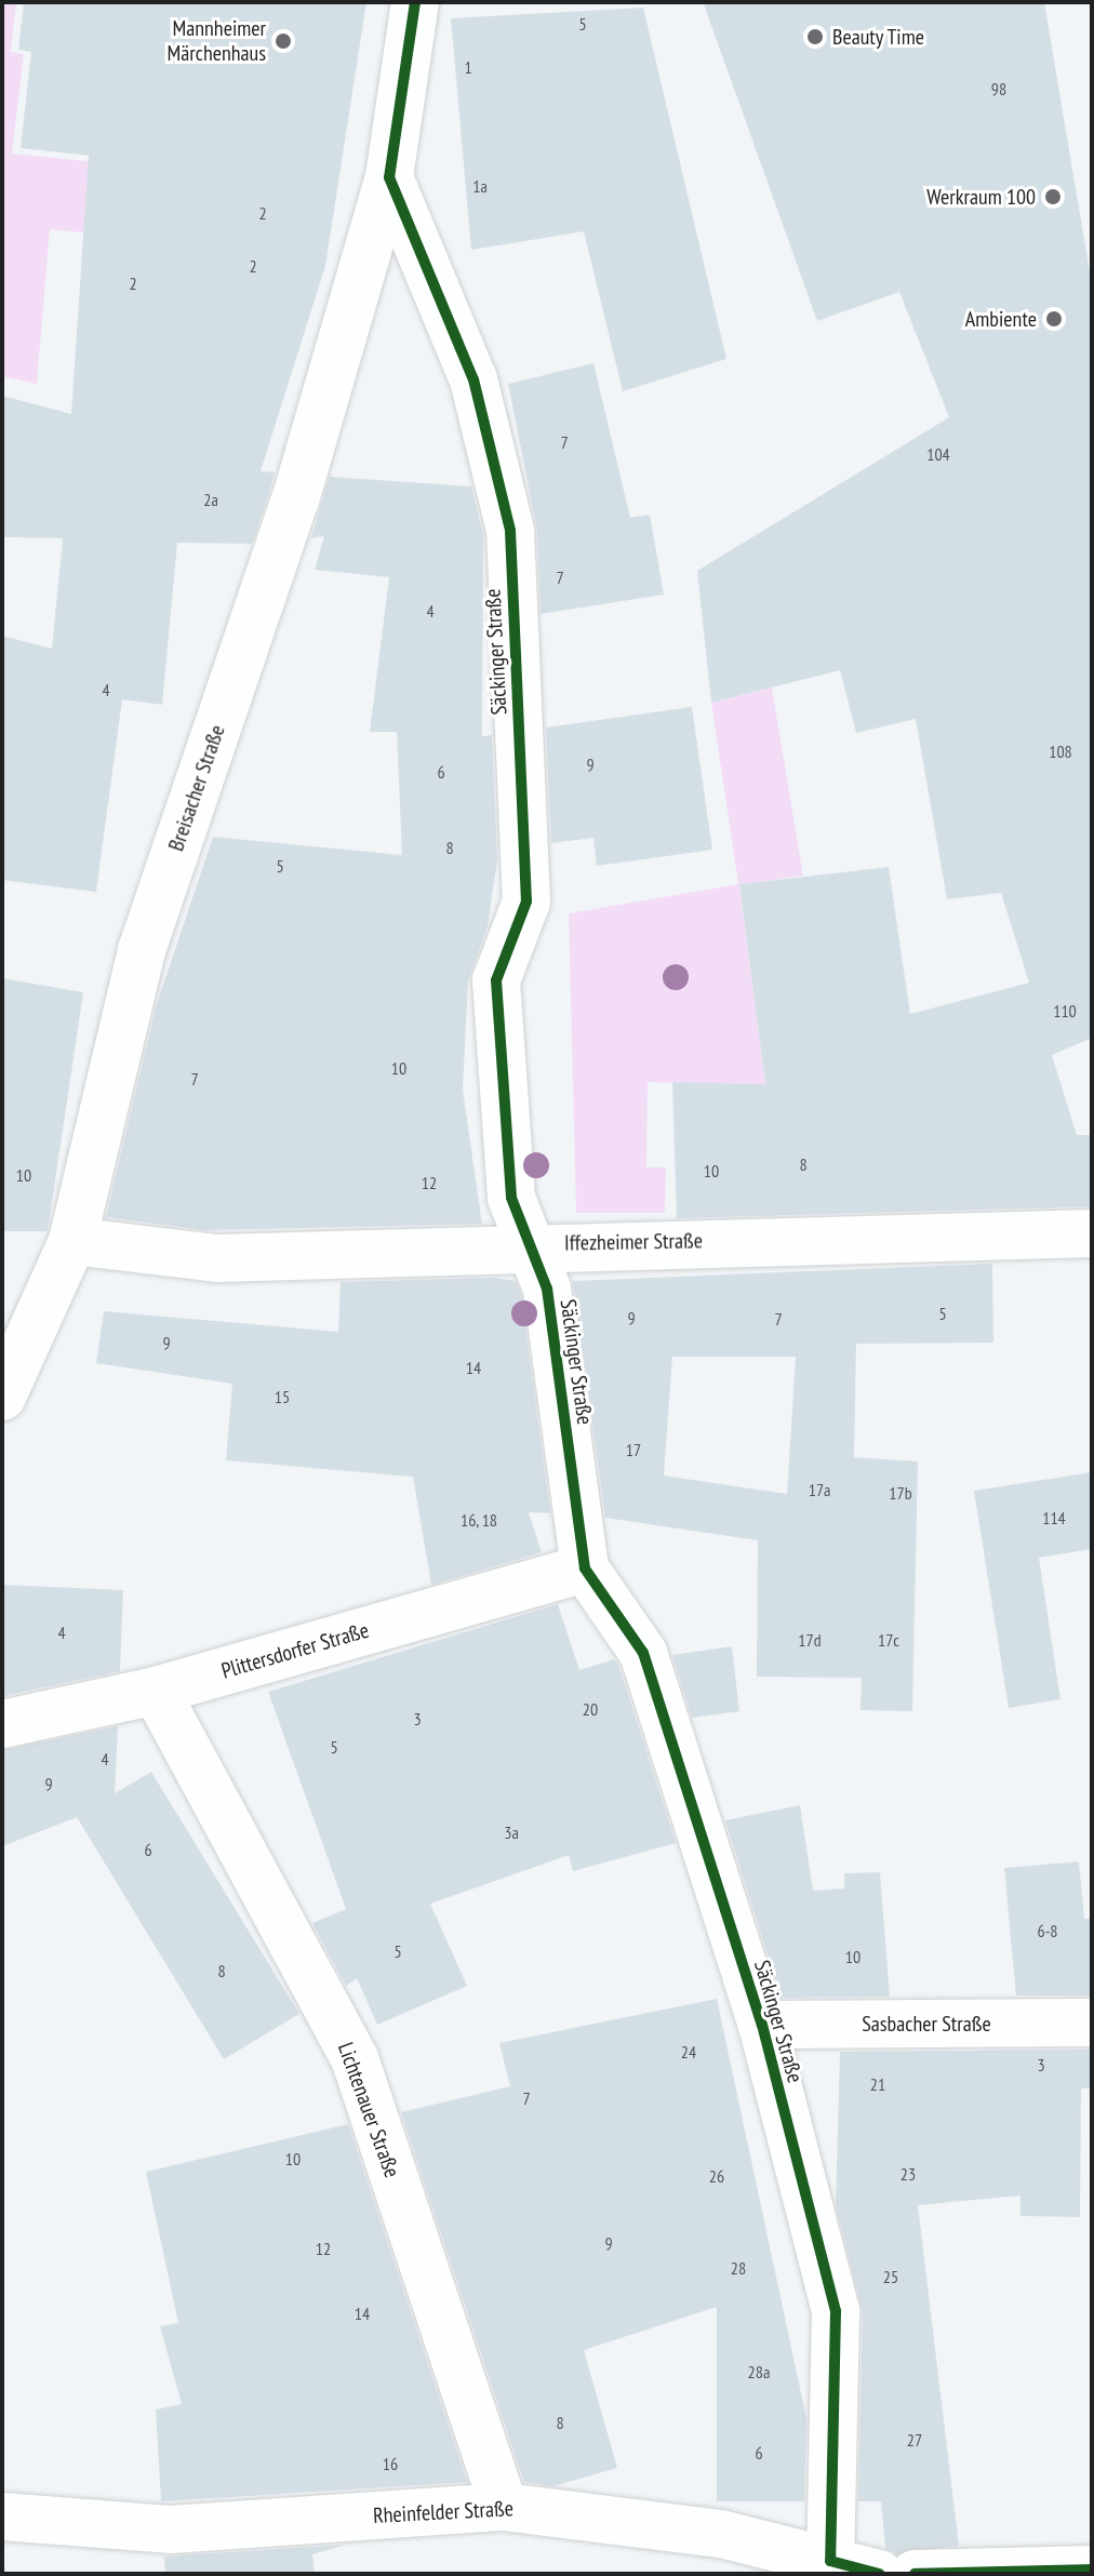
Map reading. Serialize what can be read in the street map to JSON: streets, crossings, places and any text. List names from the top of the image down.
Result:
{
  "streets": {
    "street": [
      "Säckinger Straße",
      "Breisacher Straße",
      "Iffezheimer Straße",
      "Plittersdorfer Straße",
      "Sasbacher Straße",
      "Lichtenauer Straße",
      "Rheinfelder Straße"
    ]
  },
  "crossings": [
    ["Säckinger Straße", "Breisacher Straße"],
    ["Säckinger Straße", "Iffezheimer Straße"],
    ["Säckinger Straße", "Plittersdorfer Straße"],
    ["Säckinger Straße", "Sasbacher Straße"],
    ["Säckinger Straße", "Rheinfelder Straße"],
    ["Breisacher Straße", "Iffezheimer Straße"],
    ["Plittersdorfer Straße", "Lichtenauer Straße"],
    ["Lichtenauer Straße", "Rheinfelder Straße"]
  ],
  "places": [
    "Beauty Time",
    "Mannheimer Märchenhaus",
    "Werkraum 100",
    "Ambiente"
  ],
  "house_numbers": [
    "5",
    "1",
    "98",
    "1a",
    "2",
    "2",
    "2",
    "7",
    "104",
    "2a",
    "7",
    "4",
    "4",
    "108",
    "9",
    "6",
    "8",
    "5",
    "110",
    "10",
    "7",
    "8",
    "10",
    "10",
    "12",
    "5",
    "9",
    "7",
    "9",
    "14",
    "15",
    "17",
    "17a",
    "17b",
    "114",
    "16, 18",
    "4",
    "17d",
    "17c",
    "20",
    "3",
    "5",
    "4",
    "9",
    "3a",
    "6",
    "6-8",
    "5",
    "10",
    "8",
    "24",
    "3",
    "21",
    "7",
    "10",
    "23",
    "26",
    "9",
    "12",
    "28",
    "25",
    "14",
    "28a",
    "8",
    "27",
    "6",
    "16"
  ]
}
